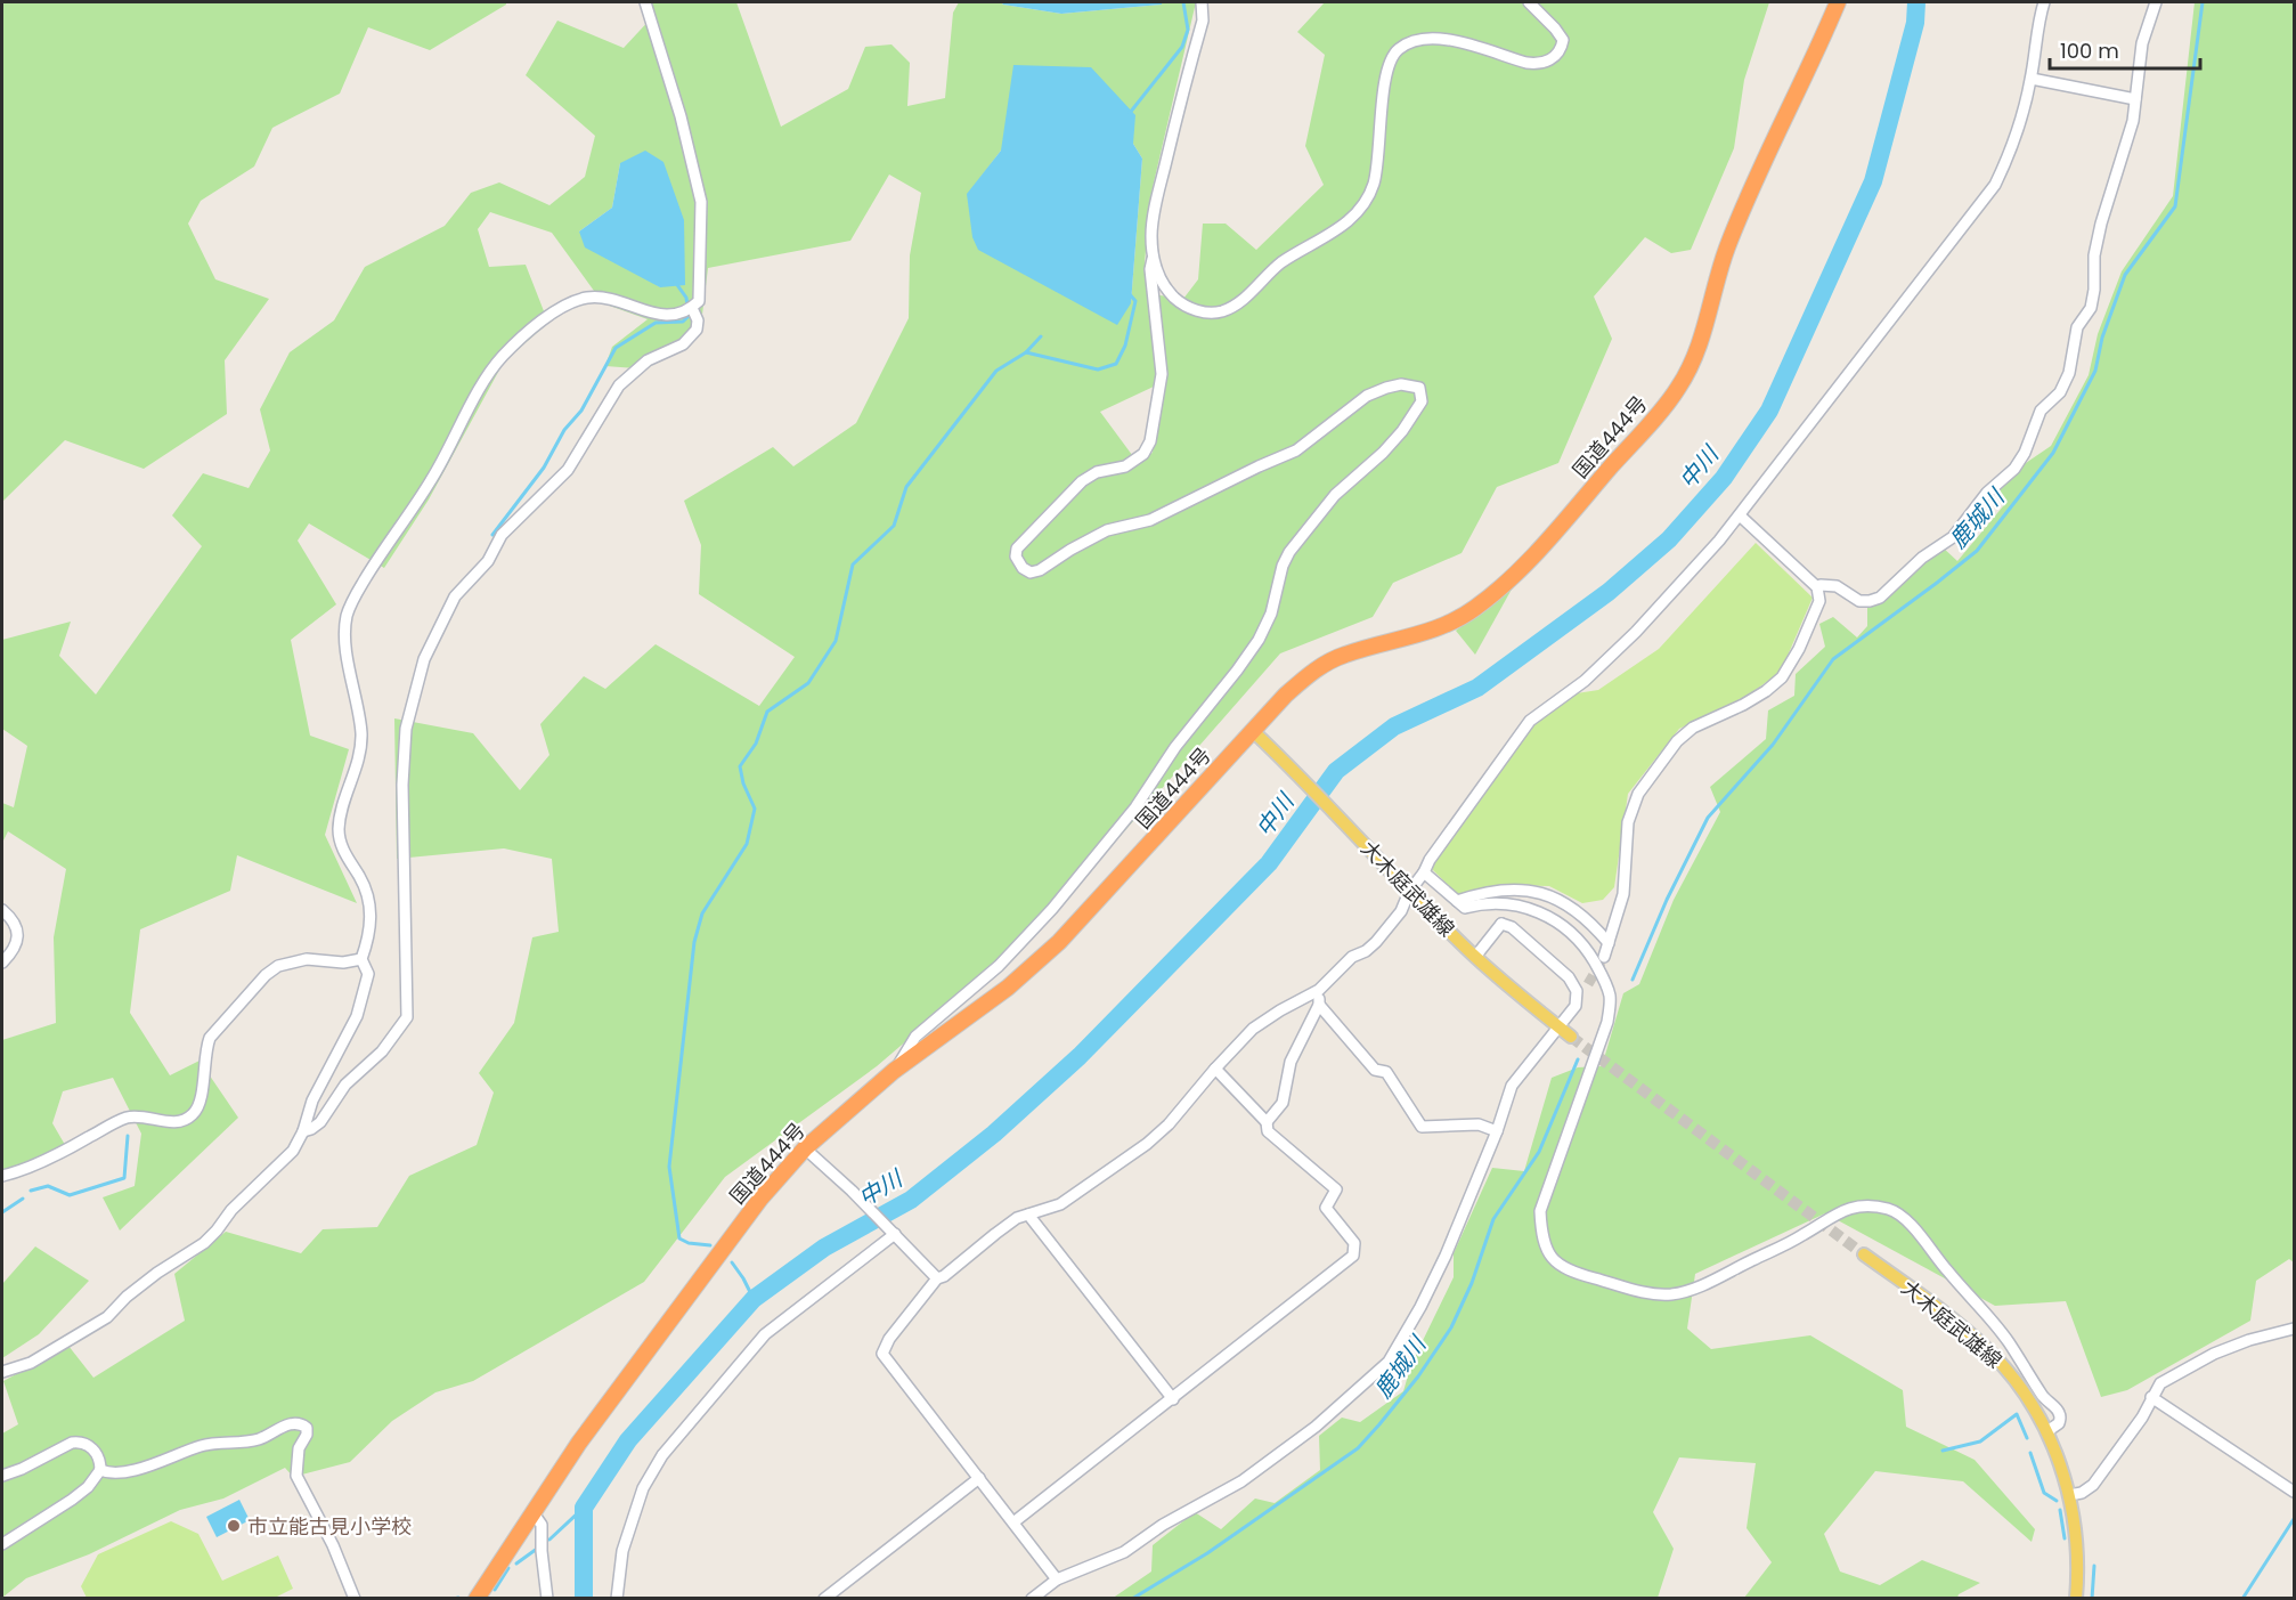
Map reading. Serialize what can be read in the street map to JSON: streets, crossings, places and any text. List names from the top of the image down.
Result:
{
  "streets": {
    "highway": ["国道444号"],
    "main road": ["大木庭武雄線"]
  },
  "crossings": [
    ["国道444号", "大木庭武雄線"]
  ],
  "water": ["中川", "鹿城川"],
  "places": ["市立能古見小学校"],
  "scale_bar": "100 m"
}
